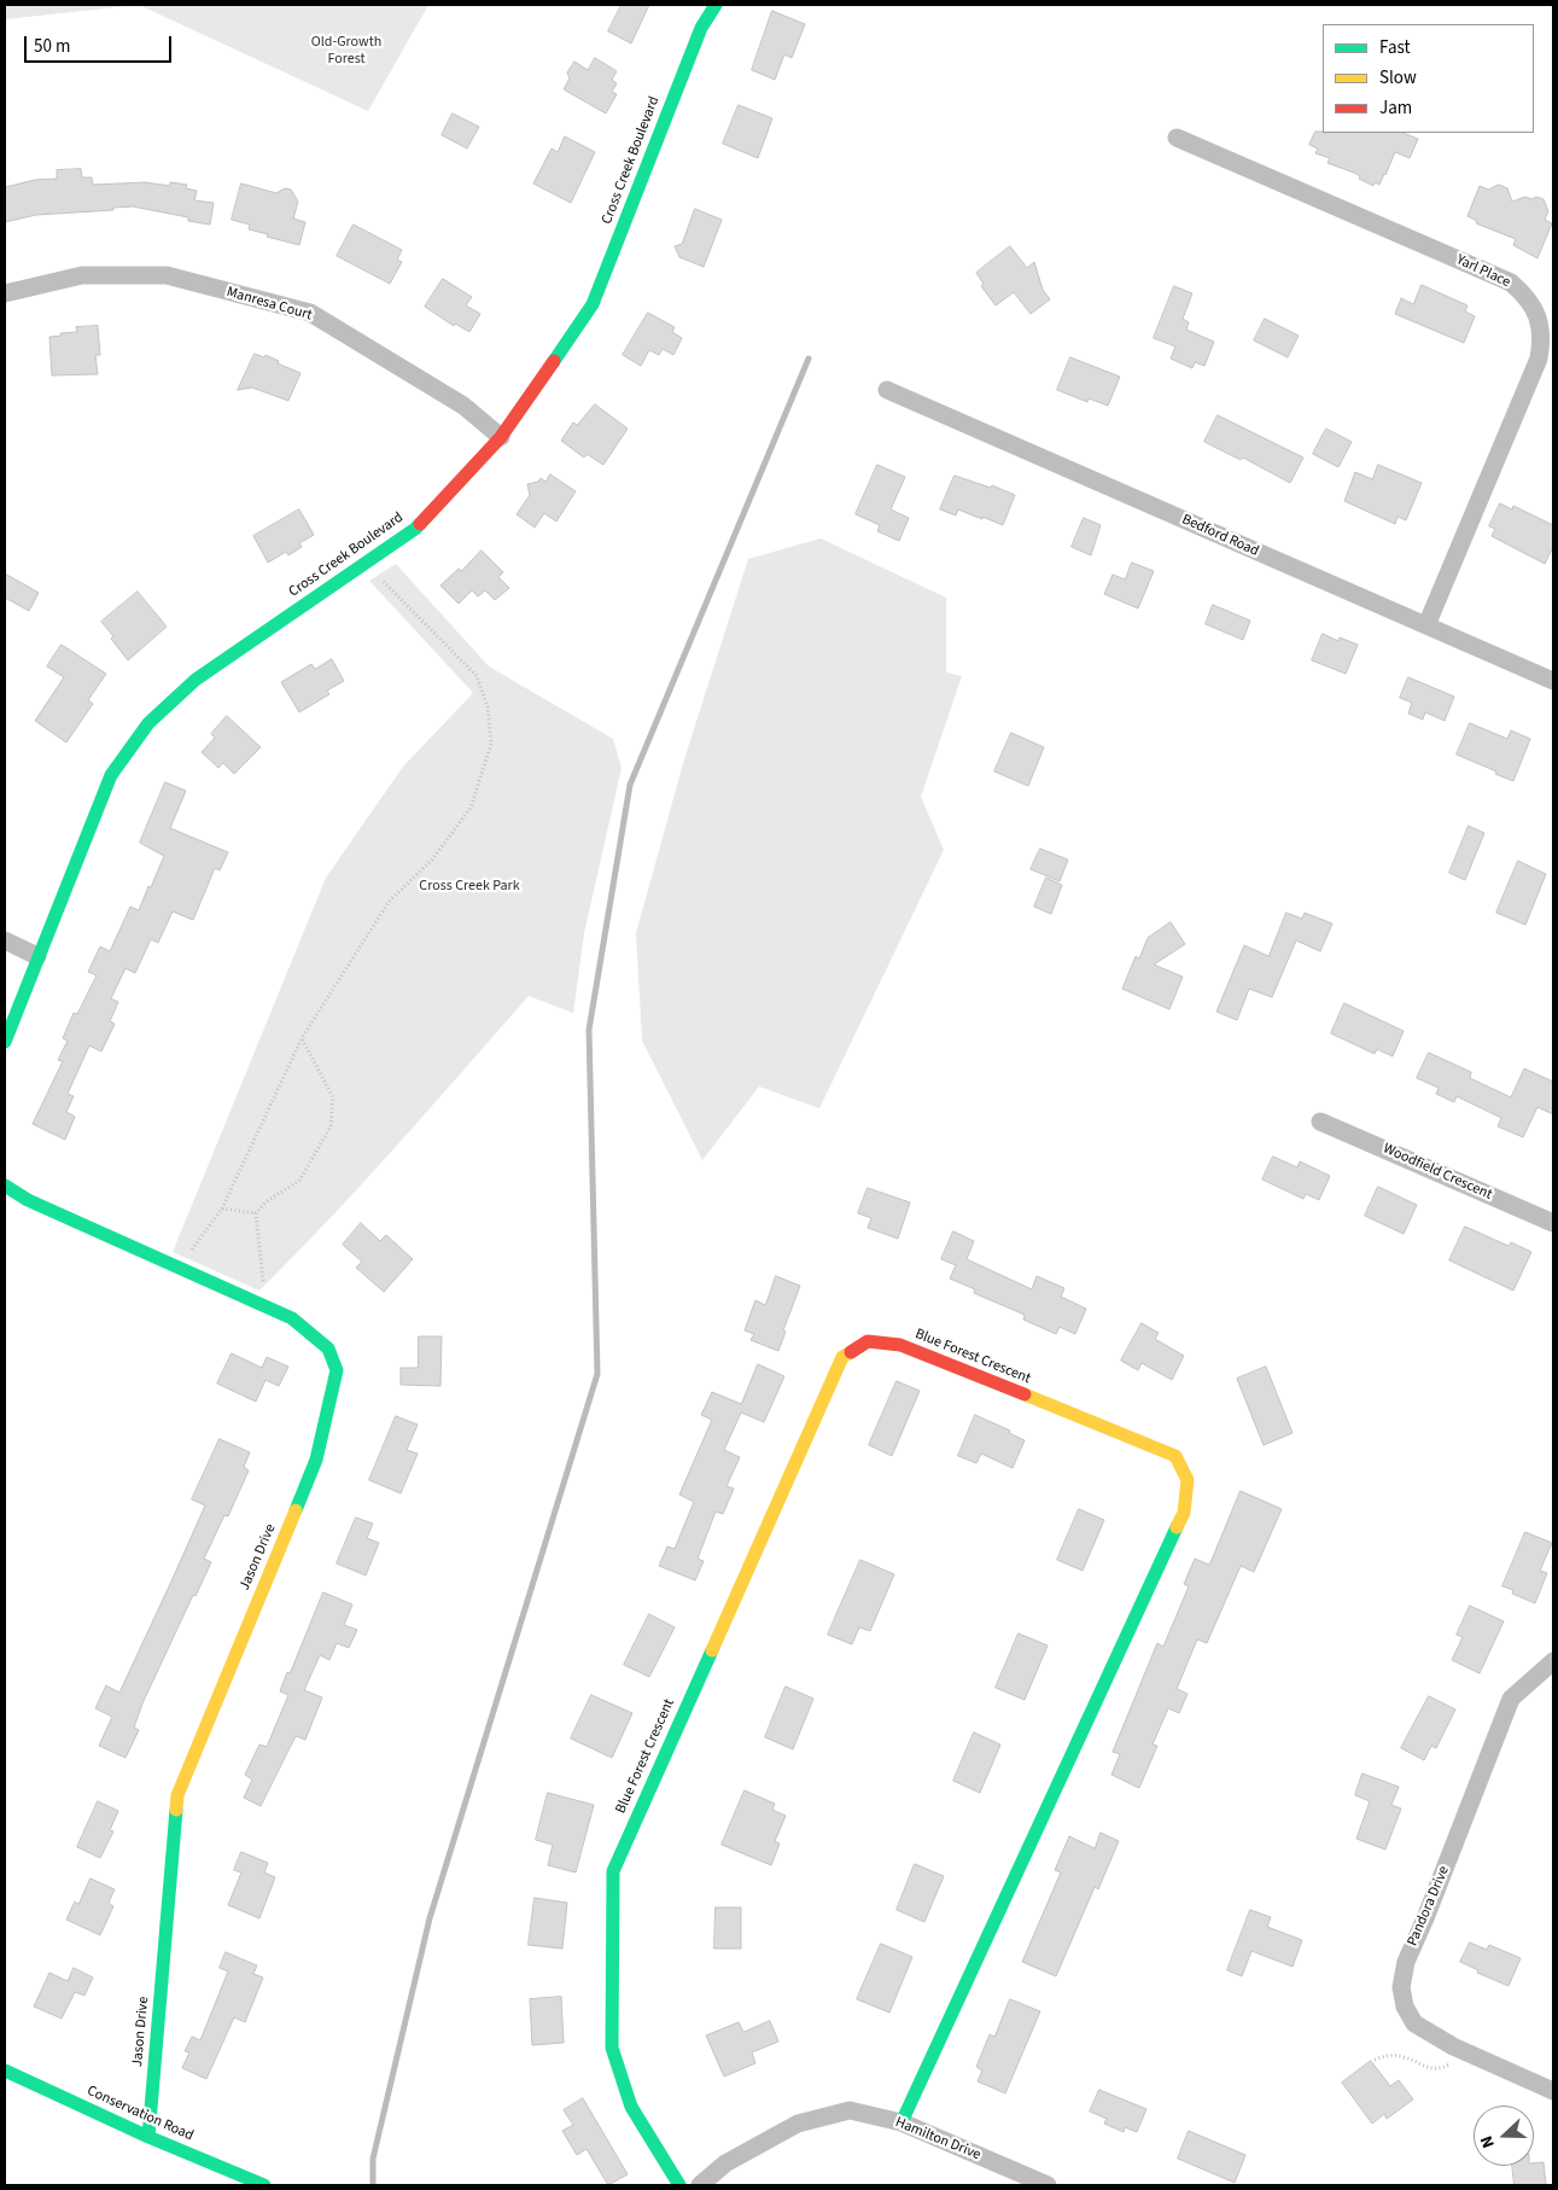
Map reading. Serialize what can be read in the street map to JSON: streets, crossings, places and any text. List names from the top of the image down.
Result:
{
  "streets": {
    "street": [
      "Cross Creek Boulevard",
      "Yarl Place",
      "Manresa Court",
      "Bedford Road",
      "Woodfield Crescent",
      "Blue Forest Crescent",
      "Jason Drive",
      "Pandora Drive",
      "Conservation Road",
      "Hamilton Drive"
    ]
  },
  "crossings": [
    ["Cross Creek Boulevard", "Manresa Court"],
    ["Yarl Place", "Bedford Road"],
    ["Blue Forest Crescent", "Hamilton Drive"],
    ["Jason Drive", "Conservation Road"]
  ],
  "parks": ["Old-Growth Forest", "Cross Creek Park"],
  "legend": ["Fast", "Slow", "Jam"],
  "scale_bar": "50 m",
  "north": "left"
}
